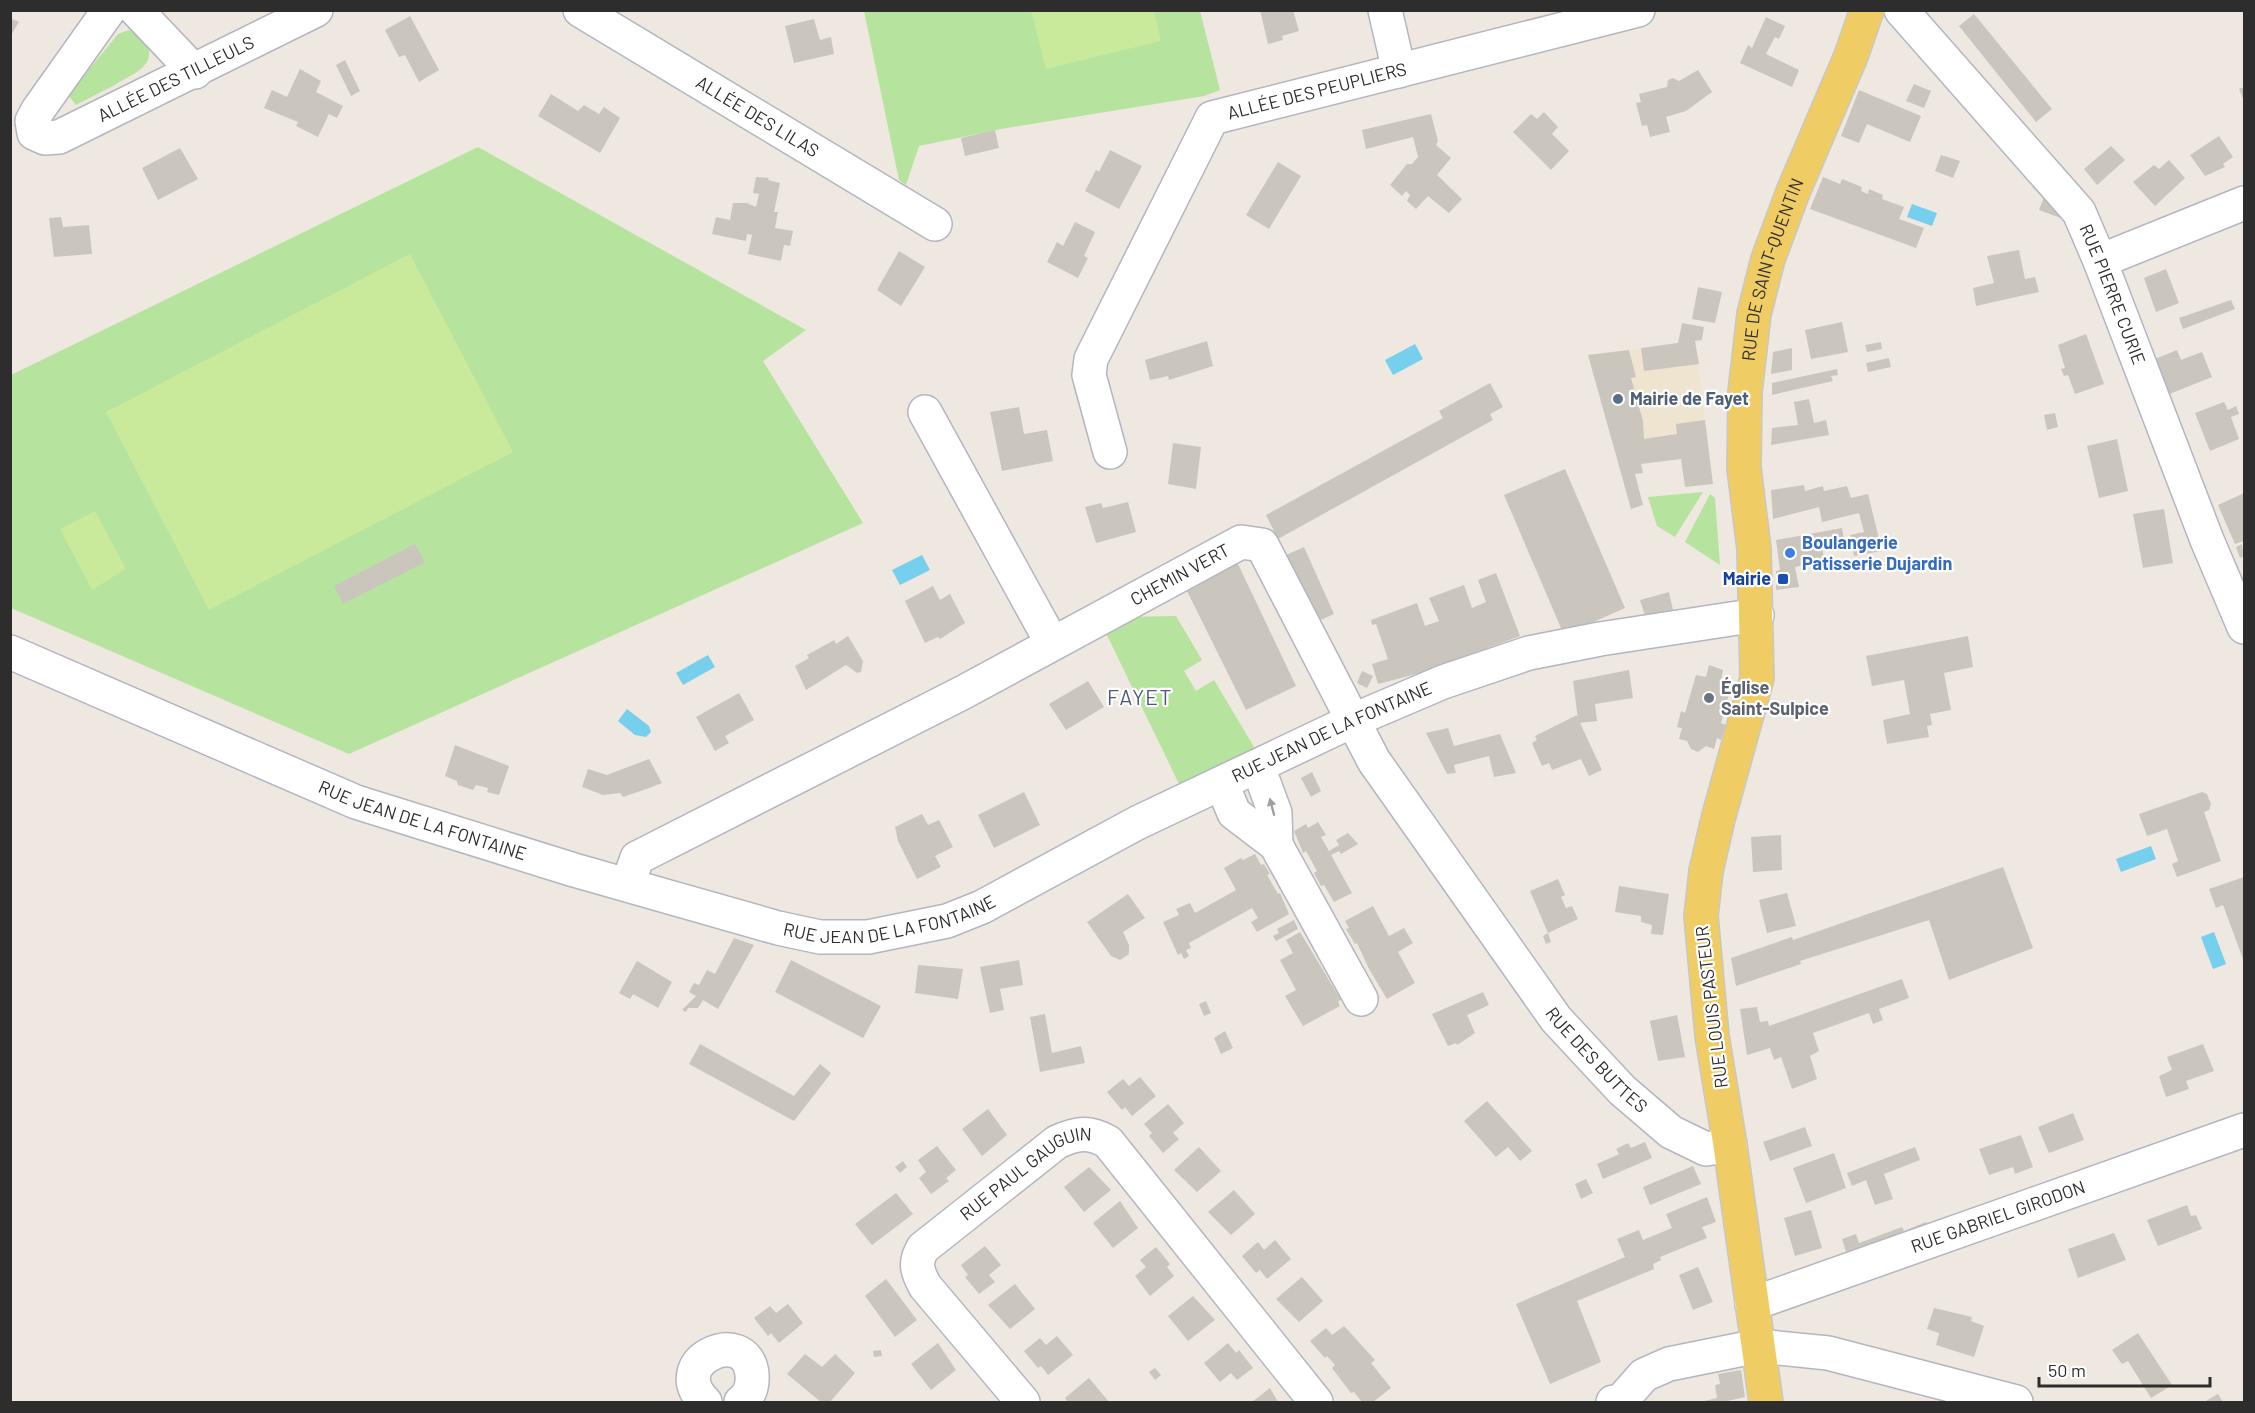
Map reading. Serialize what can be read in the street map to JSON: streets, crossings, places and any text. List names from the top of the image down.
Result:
{
  "streets": {
    "main road": ["RUE DE SAINT-QUENTIN", "RUE LOUIS PASTEUR"],
    "street": [
      "ALLÉE DES TILLEULS",
      "ALLÉE DES PEUPLIERS",
      "ALLÉE DES LILAS",
      "RUE PIERRE CURIE",
      "CHEMIN VERT",
      "RUE JEAN DE LA FONTAINE",
      "RUE DES BUTTES",
      "RUE PAUL GAUGUIN",
      "RUE GABRIEL GIRODON"
    ]
  },
  "crossings": [
    ["RUE DE SAINT-QUENTIN", "RUE JEAN DE LA FONTAINE"],
    ["RUE DE SAINT-QUENTIN", "RUE LOUIS PASTEUR"],
    ["CHEMIN VERT", "RUE JEAN DE LA FONTAINE"],
    ["CHEMIN VERT", "RUE DES BUTTES"],
    ["RUE JEAN DE LA FONTAINE", "RUE LOUIS PASTEUR"],
    ["RUE JEAN DE LA FONTAINE", "RUE DES BUTTES"],
    ["RUE LOUIS PASTEUR", "RUE DES BUTTES"],
    ["RUE LOUIS PASTEUR", "RUE GABRIEL GIRODON"]
  ],
  "districts": ["FAYET"],
  "places": {
    "other": ["Mairie de Fayet", "Boulangerie Patisserie Dujardin", "Église Saint-Sulpice"],
    "transit": ["Mairie"]
  },
  "scale_bar": "50 m"
}
